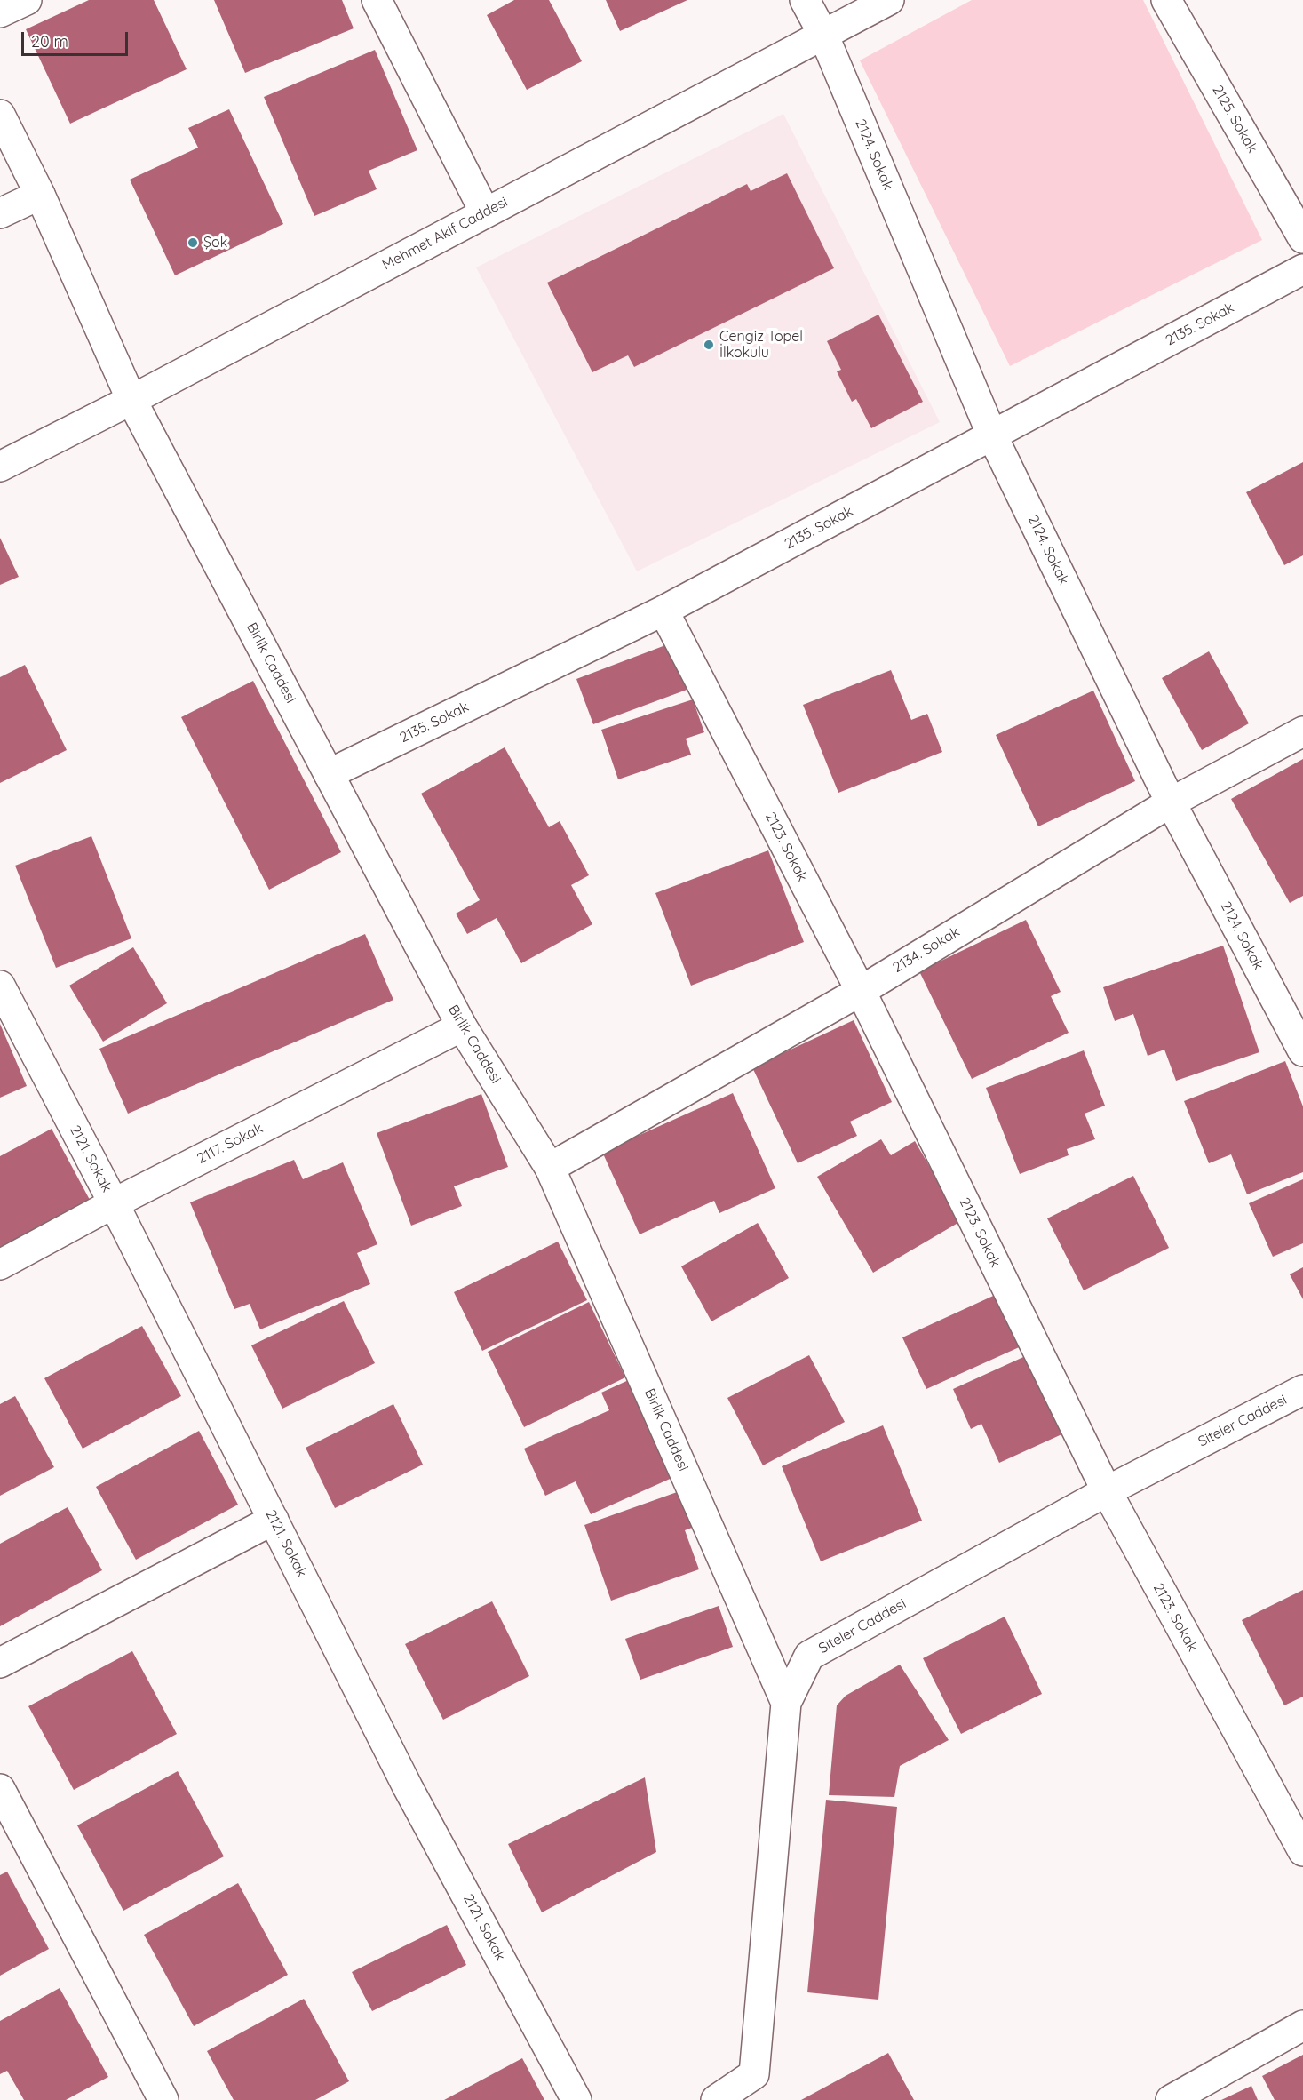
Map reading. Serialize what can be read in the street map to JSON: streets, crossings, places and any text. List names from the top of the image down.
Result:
{
  "streets": {
    "street": [
      "2125. Sokak",
      "2124. Sokak",
      "Mehmet Akif Caddesi",
      "2135. Sokak",
      "Birlik Caddesi",
      "2123. Sokak",
      "2134. Sokak",
      "2117. Sokak",
      "2121. Sokak",
      "Siteler Caddesi"
    ]
  },
  "crossings": [
    ["2124. Sokak", "Mehmet Akif Caddesi"],
    ["2124. Sokak", "2135. Sokak"],
    ["2124. Sokak", "2134. Sokak"],
    ["Mehmet Akif Caddesi", "Birlik Caddesi"],
    ["2135. Sokak", "Birlik Caddesi"],
    ["2135. Sokak", "2123. Sokak"],
    ["Birlik Caddesi", "2134. Sokak"],
    ["Birlik Caddesi", "2117. Sokak"],
    ["Birlik Caddesi", "Siteler Caddesi"],
    ["2123. Sokak", "2134. Sokak"],
    ["2123. Sokak", "Siteler Caddesi"],
    ["2117. Sokak", "2121. Sokak"]
  ],
  "places": ["Şok", "Cengiz Topel İlkokulu"],
  "scale_bar": "20 m"
}
